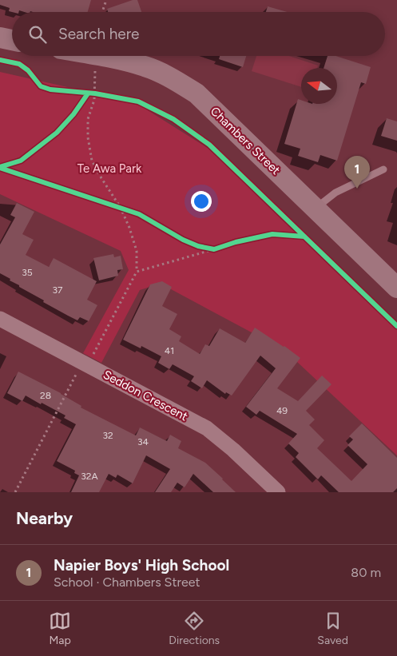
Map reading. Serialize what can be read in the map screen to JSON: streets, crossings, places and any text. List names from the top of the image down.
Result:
{
  "streets": {
    "main road": ["Chambers Street"],
    "street": ["Seddon Crescent"]
  },
  "parks": ["Te Awa Park"],
  "house_numbers": [
    "35",
    "37",
    "41",
    "28",
    "49",
    "32",
    "34",
    "32A"
  ],
  "north": "left",
  "page": {
    "search": "Search here",
    "pins": "1",
    "heading": "Nearby",
    "list": [
      {
        "mark": "1",
        "name": "Napier Boys' High School",
        "note": "School · Chambers Street",
        "value": "80 m"
      }
    ],
    "nav": ["Map", "Directions", "Saved"]
  }
}
